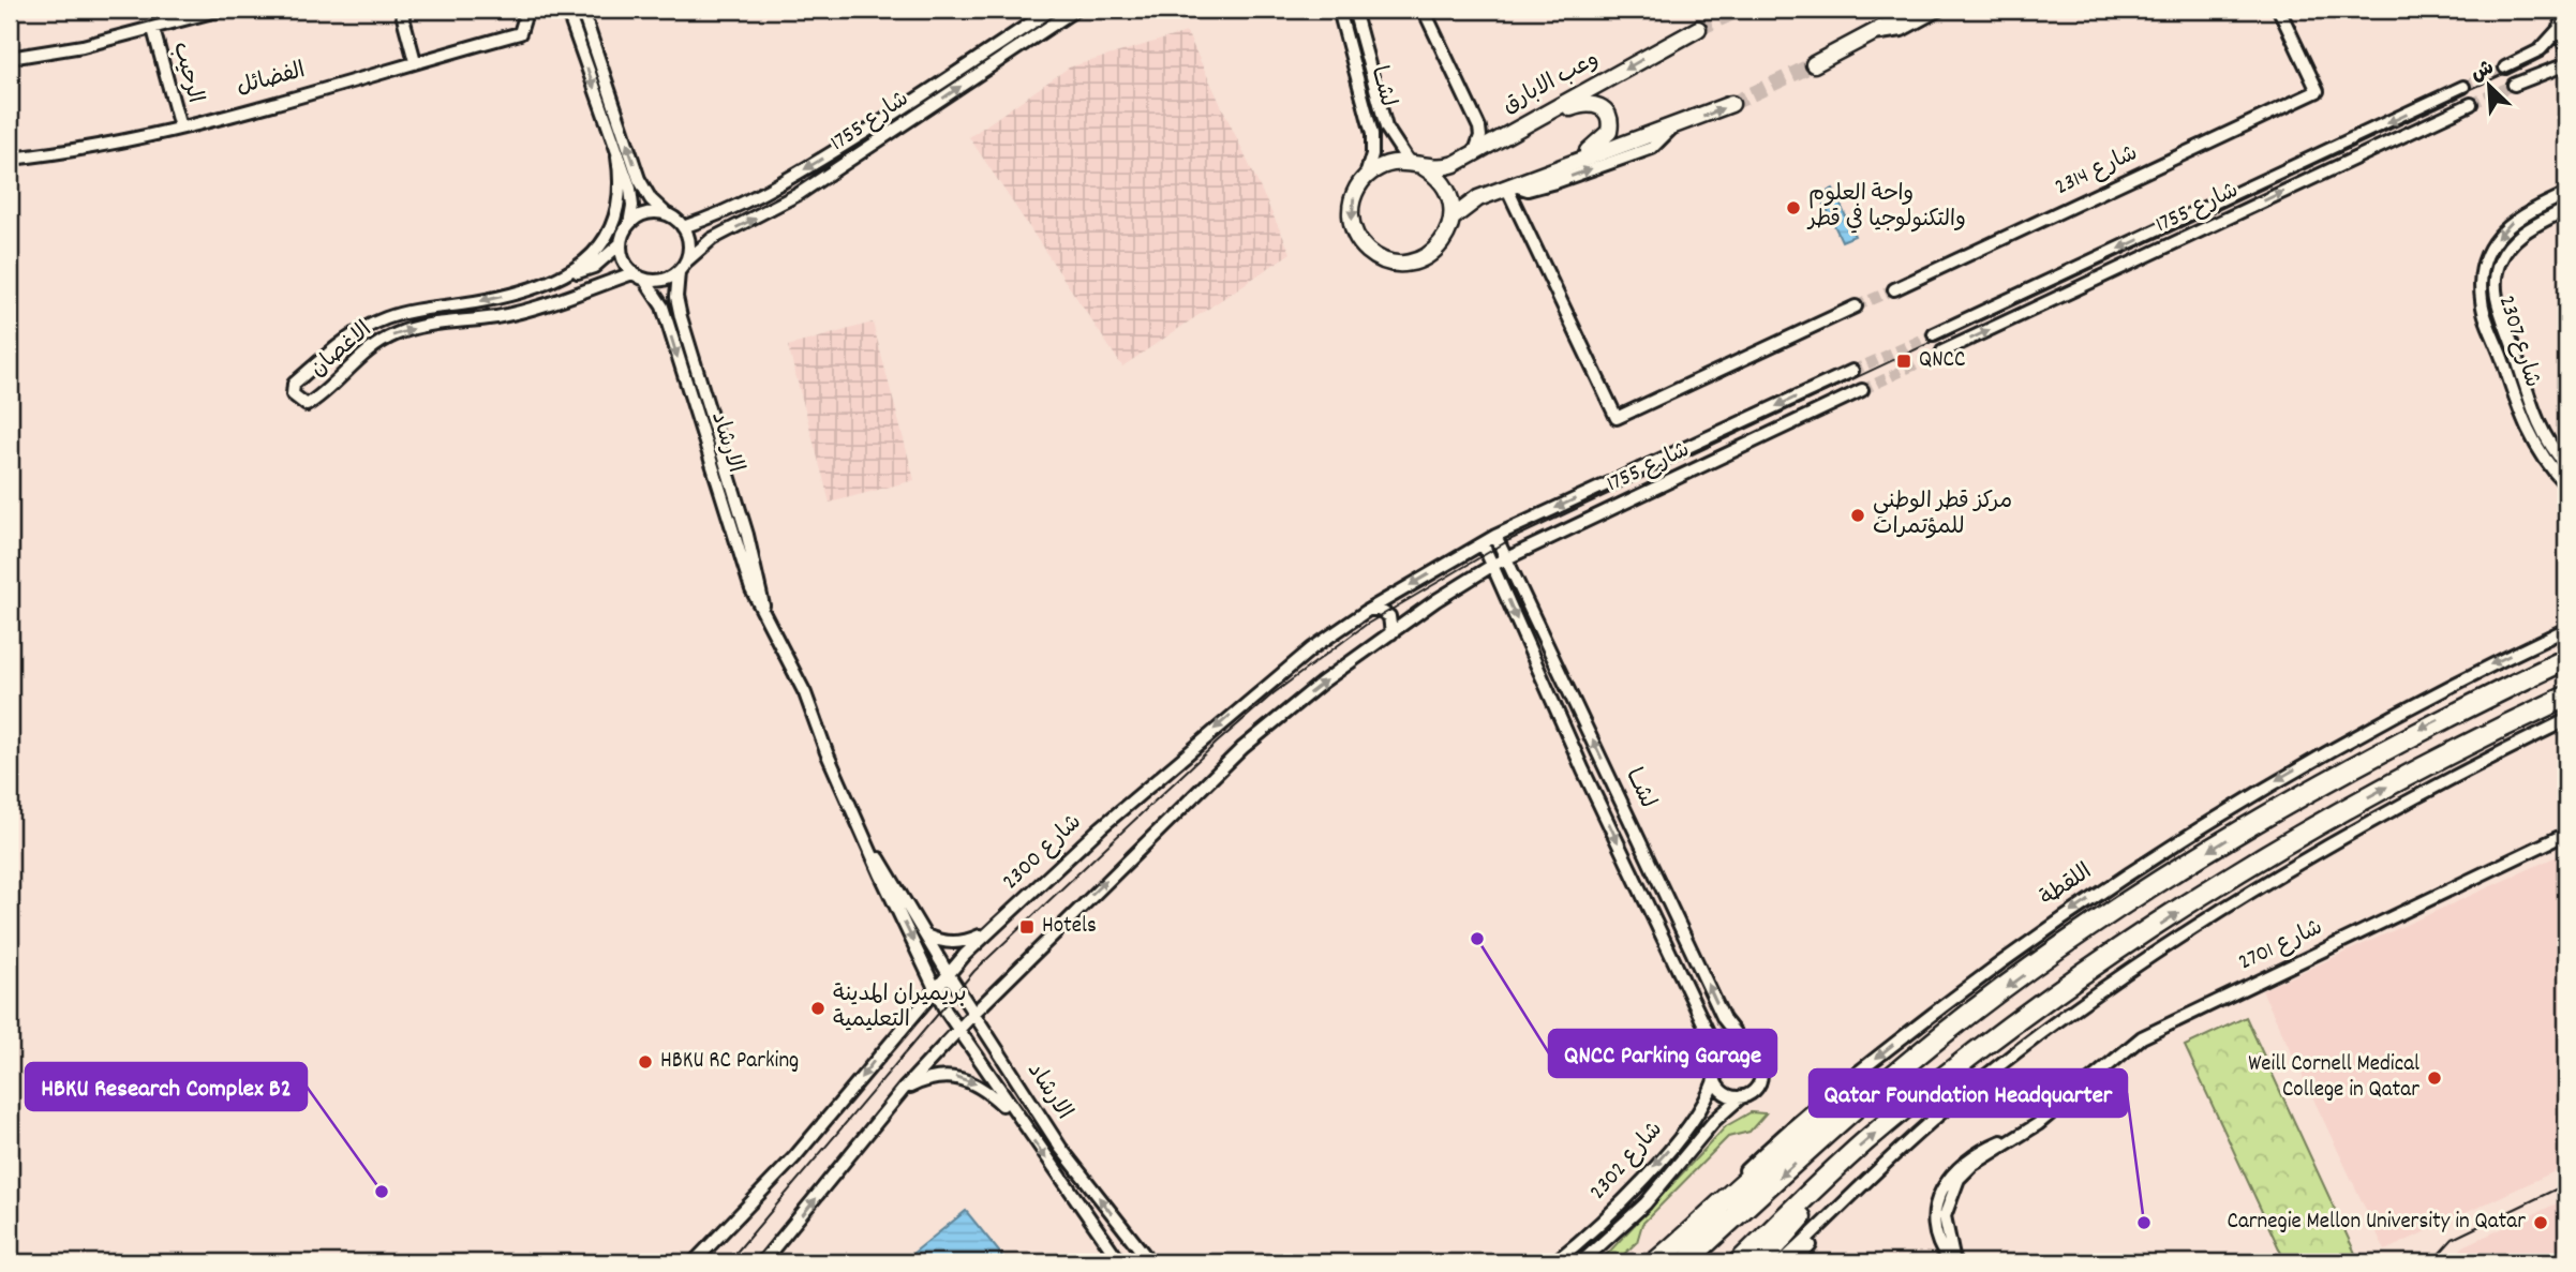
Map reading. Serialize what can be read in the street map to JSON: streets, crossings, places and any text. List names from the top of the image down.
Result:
{
  "streets": {
    "main road": ["اللقطة"],
    "street": [
      "الرحيب",
      "الفضائل",
      "وعب الابارق",
      "لشــا",
      "شارع 1755",
      "شارع 2314",
      "شارع 2307",
      "الاغصان",
      "الارشاد",
      "شارع 2300",
      "شارع 2701",
      "شارع 2302"
    ]
  },
  "crossings": [
    ["الرحيب", "الفضائل"],
    ["وعب الابارق", "لشــا"],
    ["لشــا", "شارع 1755"],
    ["لشــا", "شارع 2300"],
    ["لشــا", "شارع 2302"],
    ["شارع 1755", "الاغصان"],
    ["شارع 1755", "الارشاد"],
    ["شارع 1755", "شارع 2300"],
    ["الاغصان", "الارشاد"],
    ["الارشاد", "شارع 2300"]
  ],
  "one_way": ["شارع 2307"],
  "places": {
    "other": [
      "واحة العلوم والتكنولوجيا في قطر",
      "مركز قطر الوطني للمؤتمرات",
      "QNCC Parking Garage",
      "بريميران المدينة التعليمية",
      "HBKU RC Parking",
      "Weill Cornell Medical College in Qatar",
      "HBKU Research Complex B2",
      "Qatar Foundation Headquarter",
      "Carnegie Mellon University in Qatar"
    ],
    "transit": ["QNCC", "Hotels"]
  },
  "north": "top left"
}
